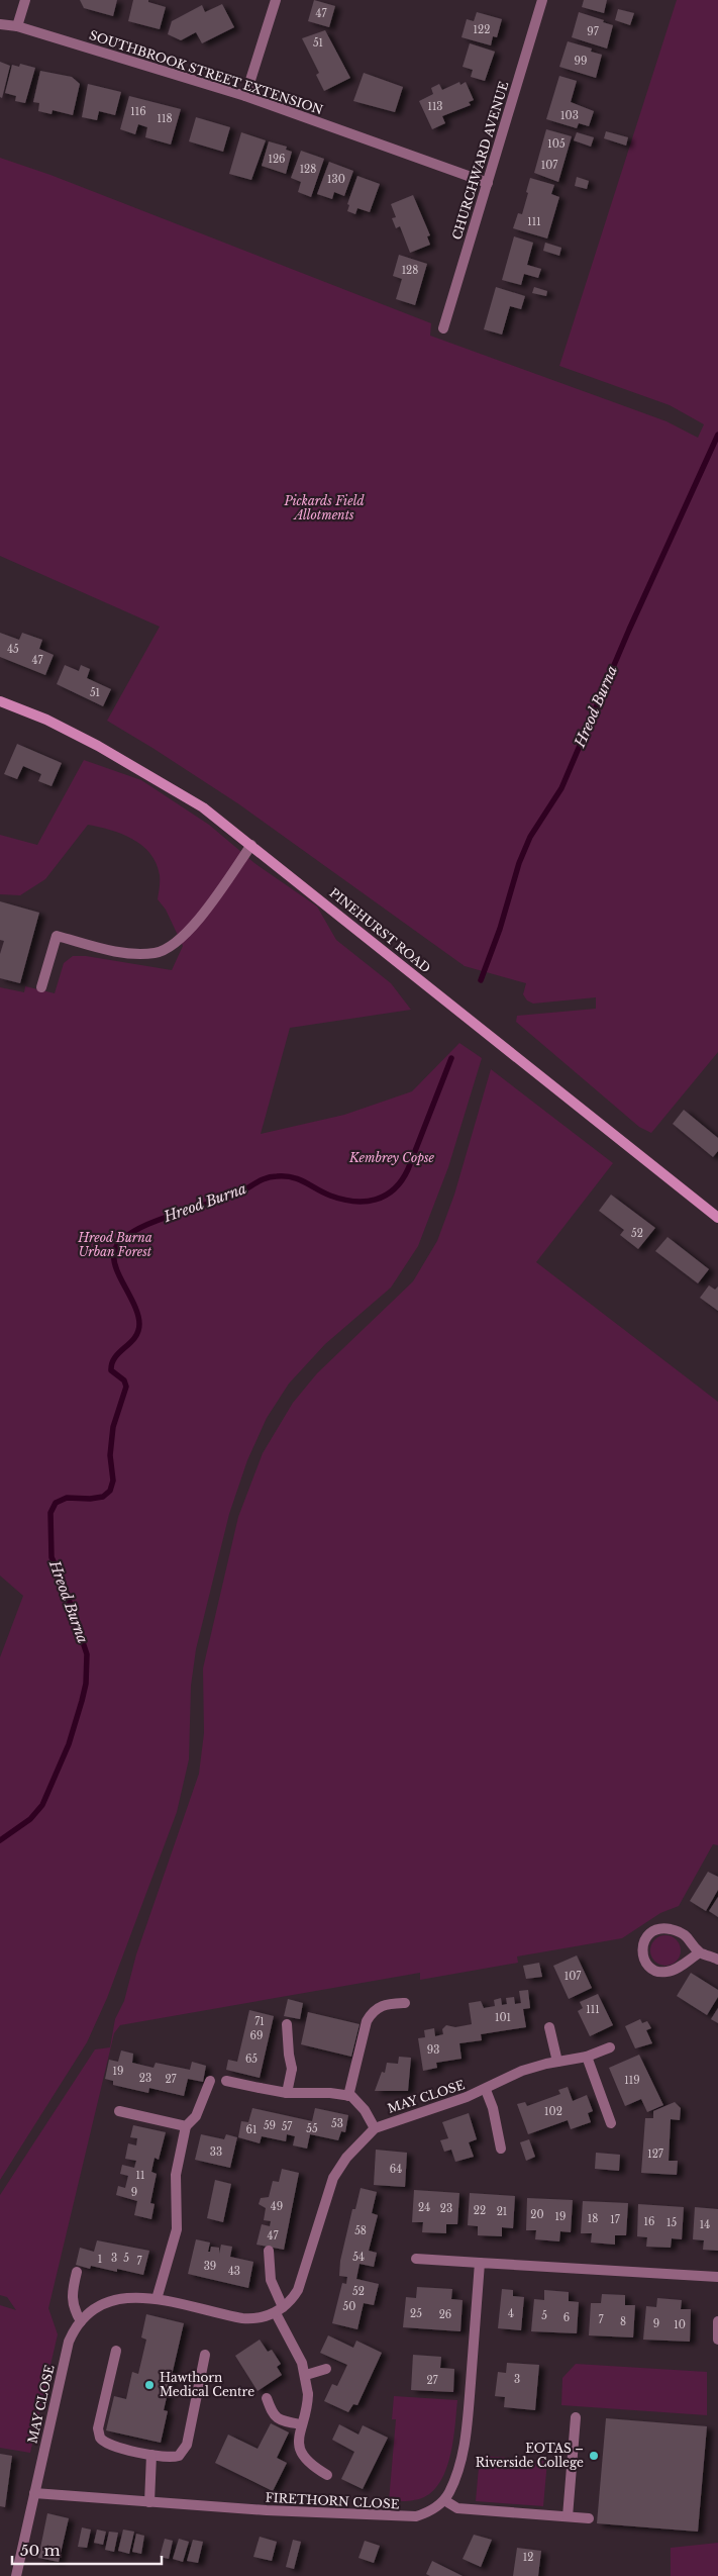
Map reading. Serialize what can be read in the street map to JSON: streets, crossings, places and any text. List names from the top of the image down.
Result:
{
  "streets": {
    "street": [
      "SOUTHBROOK STREET EXTENSION",
      "CHURCHWARD AVENUE",
      "PINEHURST ROAD",
      "MAY CLOSE",
      "FIRETHORN CLOSE"
    ]
  },
  "crossings": [
    ["SOUTHBROOK STREET EXTENSION", "CHURCHWARD AVENUE"],
    ["MAY CLOSE", "FIRETHORN CLOSE"]
  ],
  "water": ["Hreod Burna"],
  "parks": ["Pickards Field Allotments", "Kembrey Copse", "Hreod Burna Urban Forest"],
  "places": ["Hawthorn Medical Centre", "EOTAS – Riverside College"],
  "house_numbers": [
    "47",
    "122",
    "97",
    "51",
    "99",
    "113",
    "116",
    "103",
    "118",
    "105",
    "126",
    "107",
    "128",
    "130",
    "111",
    "128",
    "45",
    "47",
    "51",
    "52",
    "107",
    "111",
    "101",
    "71",
    "69",
    "93",
    "65",
    "19",
    "23",
    "27",
    "119",
    "102",
    "53",
    "59",
    "57",
    "55",
    "61",
    "33",
    "127",
    "64",
    "11",
    "9",
    "49",
    "24",
    "23",
    "22",
    "21",
    "20",
    "19",
    "18",
    "17",
    "16",
    "15",
    "14",
    "58",
    "47",
    "54",
    "3",
    "5",
    "1",
    "7",
    "39",
    "43",
    "52",
    "50",
    "25",
    "4",
    "26",
    "5",
    "6",
    "7",
    "8",
    "9",
    "10",
    "3",
    "27",
    "12"
  ],
  "scale_bar": "50 m"
}
